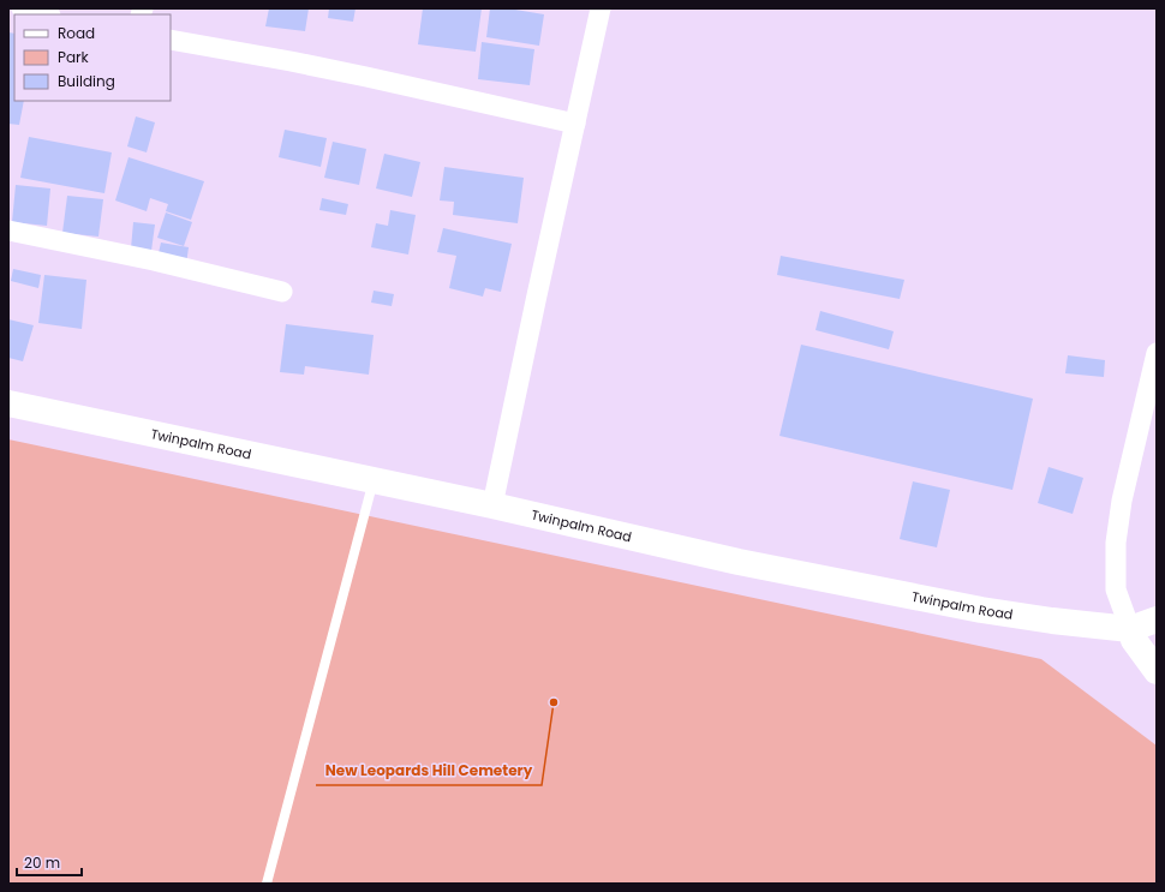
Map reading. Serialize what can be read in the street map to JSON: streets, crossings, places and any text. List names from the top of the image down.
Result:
{
  "streets": {
    "main road": ["Twinpalm Road"]
  },
  "places": ["New Leopards Hill Cemetery"],
  "legend": ["Road", "Park", "Building"],
  "scale_bar": "20 m"
}
